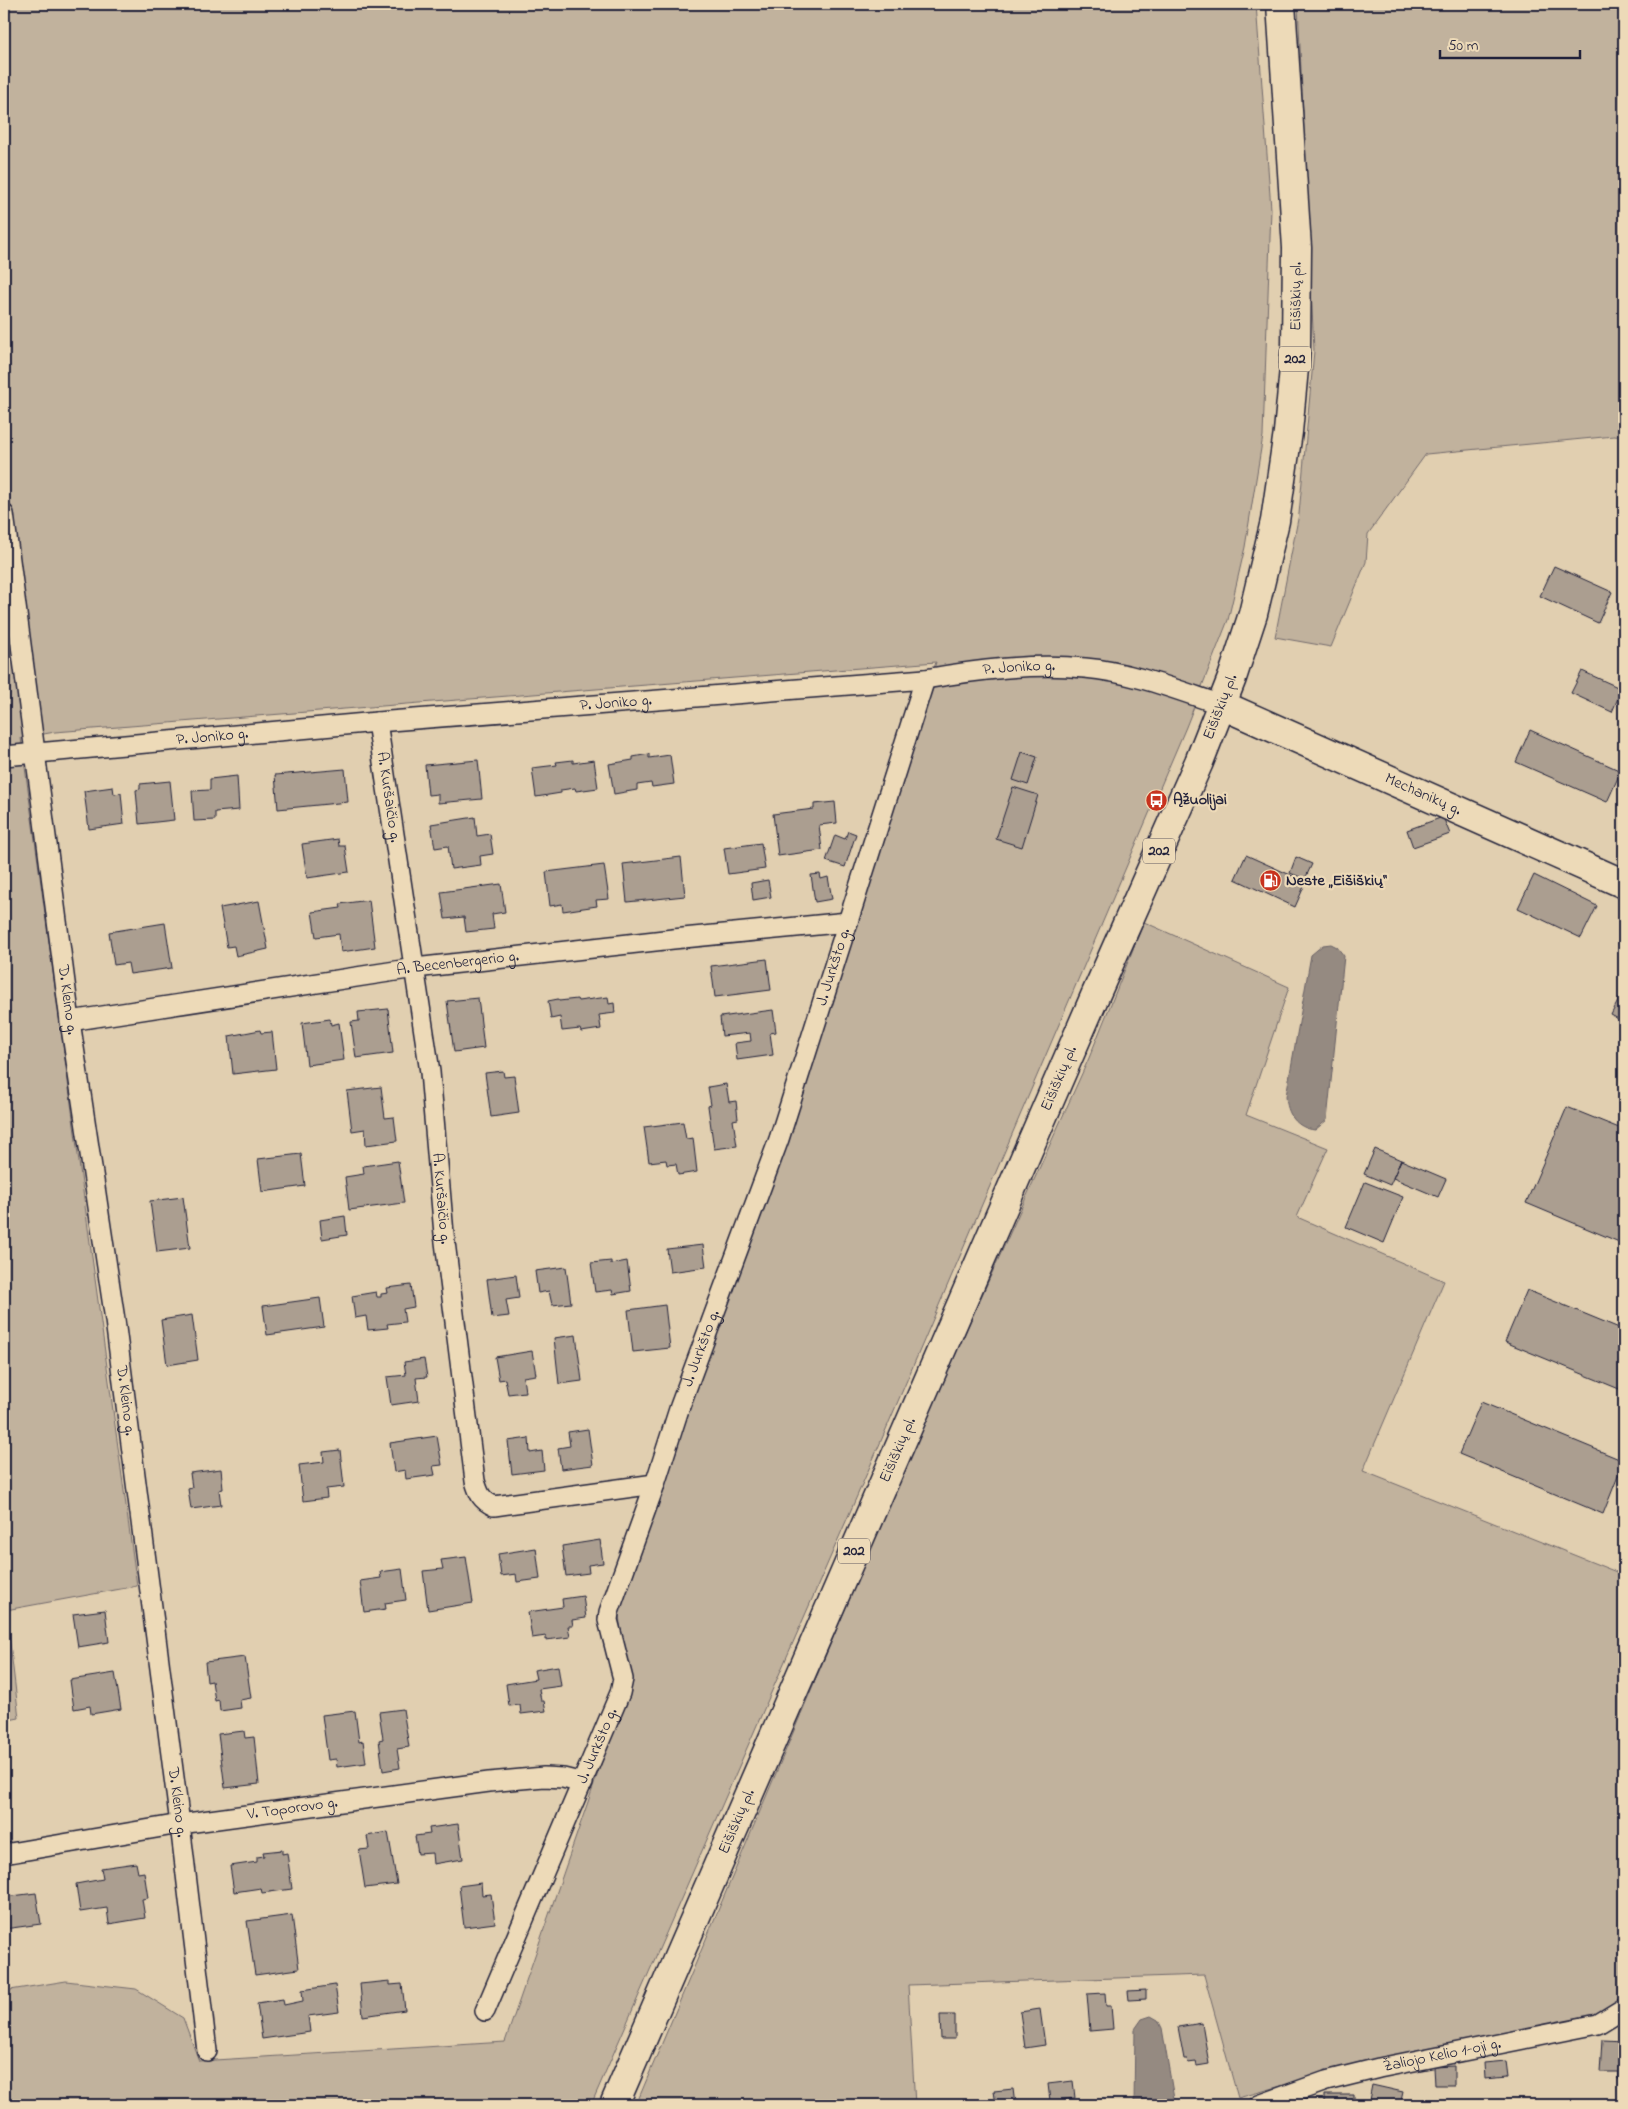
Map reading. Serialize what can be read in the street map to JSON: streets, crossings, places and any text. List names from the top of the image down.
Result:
{
  "streets": {
    "main road": ["Eišiškių pl.", "202", "Mechanikų g."],
    "street": [
      "P. Joniko g.",
      "A. Kuršaičio g.",
      "A. Becenbergerio g.",
      "J. Jurkšto g.",
      "D. Kleino g.",
      "V. Toporovo g.",
      "Žaliojo Kelio 1-oji g."
    ]
  },
  "crossings": [
    ["Eišiškių pl.", "P. Joniko g."],
    ["Eišiškių pl.", "Mechanikų g."],
    ["P. Joniko g.", "Mechanikų g."],
    ["P. Joniko g.", "A. Kuršaičio g."],
    ["P. Joniko g.", "J. Jurkšto g."],
    ["P. Joniko g.", "D. Kleino g."],
    ["A. Kuršaičio g.", "A. Becenbergerio g."],
    ["A. Kuršaičio g.", "J. Jurkšto g."],
    ["A. Becenbergerio g.", "J. Jurkšto g."],
    ["A. Becenbergerio g.", "D. Kleino g."],
    ["J. Jurkšto g.", "V. Toporovo g."],
    ["D. Kleino g.", "V. Toporovo g."]
  ],
  "places": {
    "bus stop": ["Ąžuolijai"],
    "fuel station": ["Neste „Eišiškių“"]
  },
  "scale_bar": "50 m"
}
